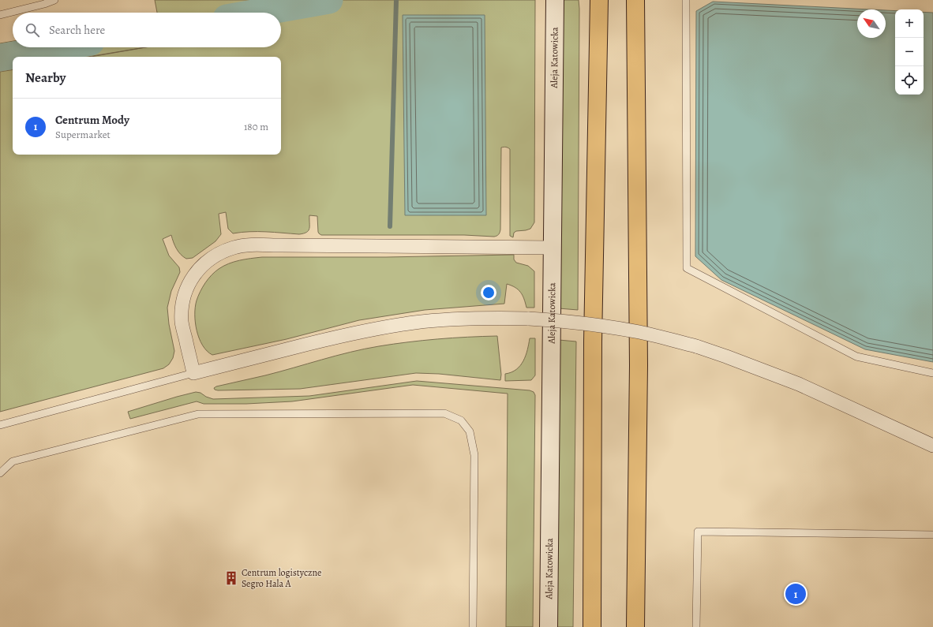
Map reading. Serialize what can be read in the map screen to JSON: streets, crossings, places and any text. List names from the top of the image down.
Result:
{
  "streets": {
    "street": ["Aleja Katowicka"]
  },
  "places": {
    "building": ["Centrum logistyczne Segro Hala A"]
  },
  "north": "top left",
  "page": {
    "map_buttons": ["+", "−"],
    "search": "Search here",
    "heading": "Nearby",
    "list": [
      {
        "mark": "1",
        "name": "Centrum Mody",
        "note": "Supermarket",
        "value": "180 m"
      }
    ],
    "pins": "1"
  }
}
